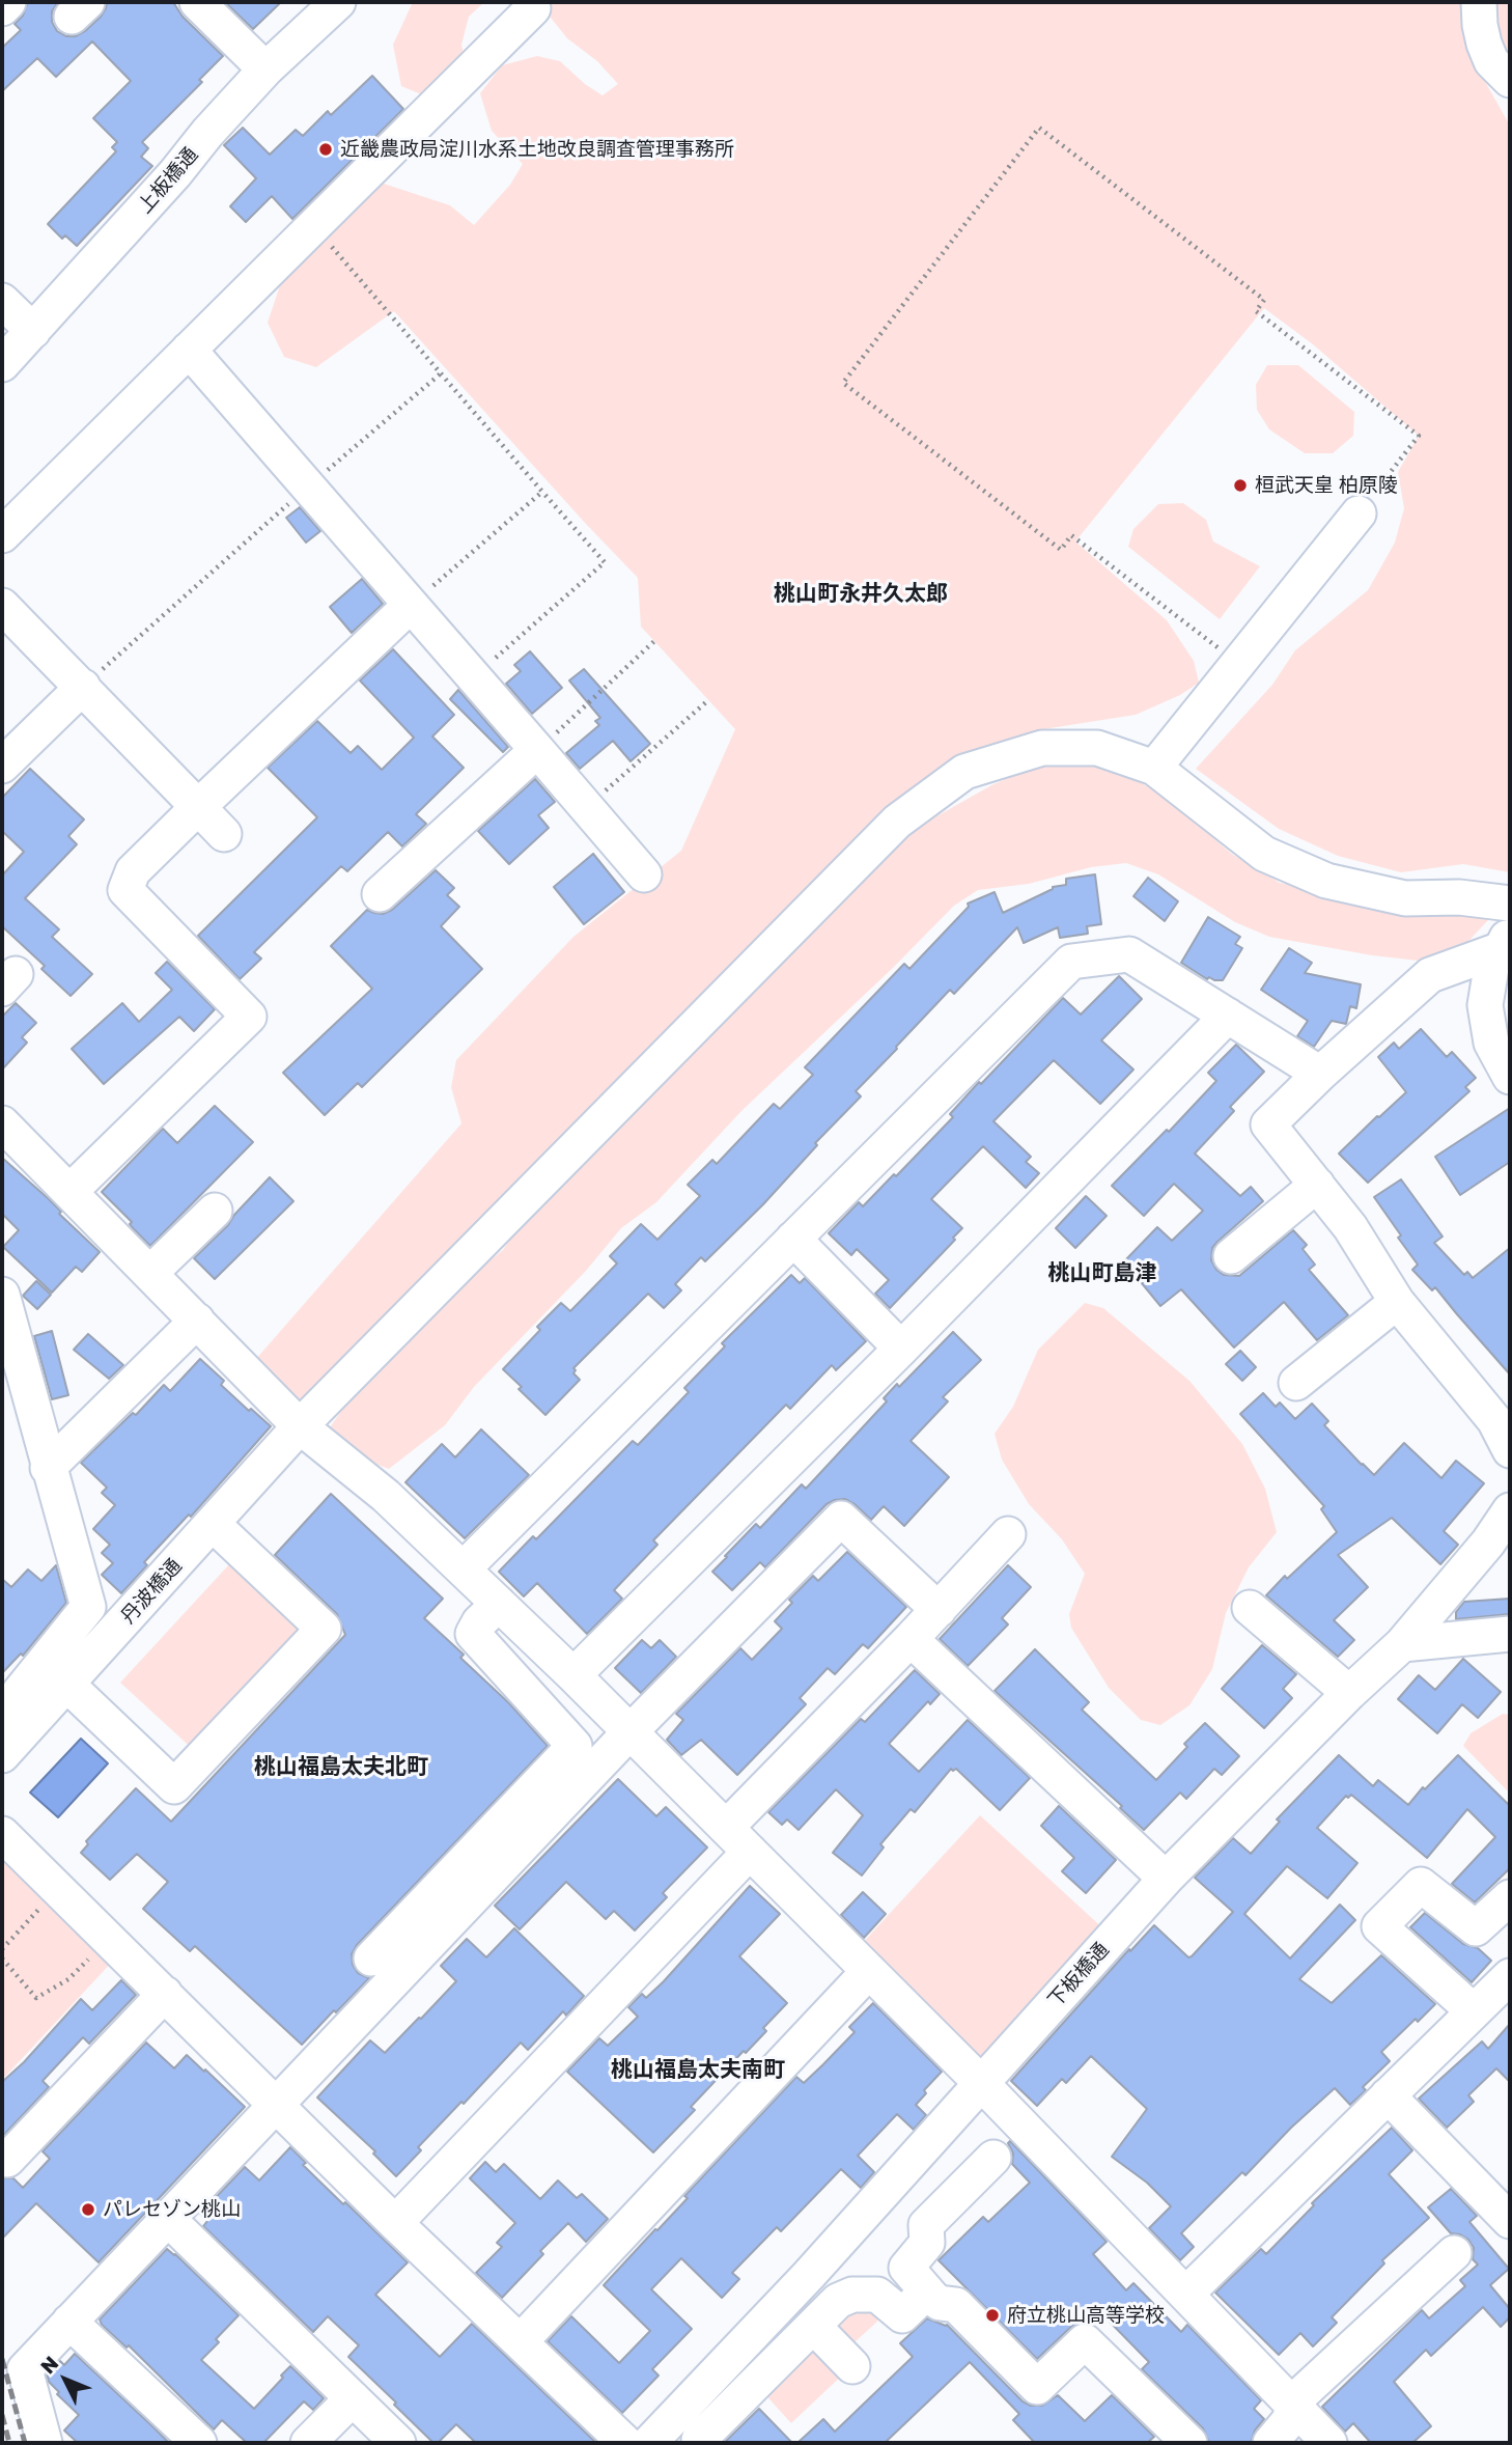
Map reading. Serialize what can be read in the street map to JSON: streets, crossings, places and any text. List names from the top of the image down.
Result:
{
  "streets": {
    "street": ["上板橋通", "丹波橋通", "下板橋通"]
  },
  "districts": [
    "桃山町永井久太郎",
    "桃山町島津",
    "桃山福島太夫北町",
    "桃山福島太夫南町"
  ],
  "places": [
    "近畿農政局淀川水系土地改良調査管理事務所",
    "桓武天皇 柏原陵",
    "パレセゾン桃山",
    "府立桃山高等学校"
  ],
  "north": "top left"
}
